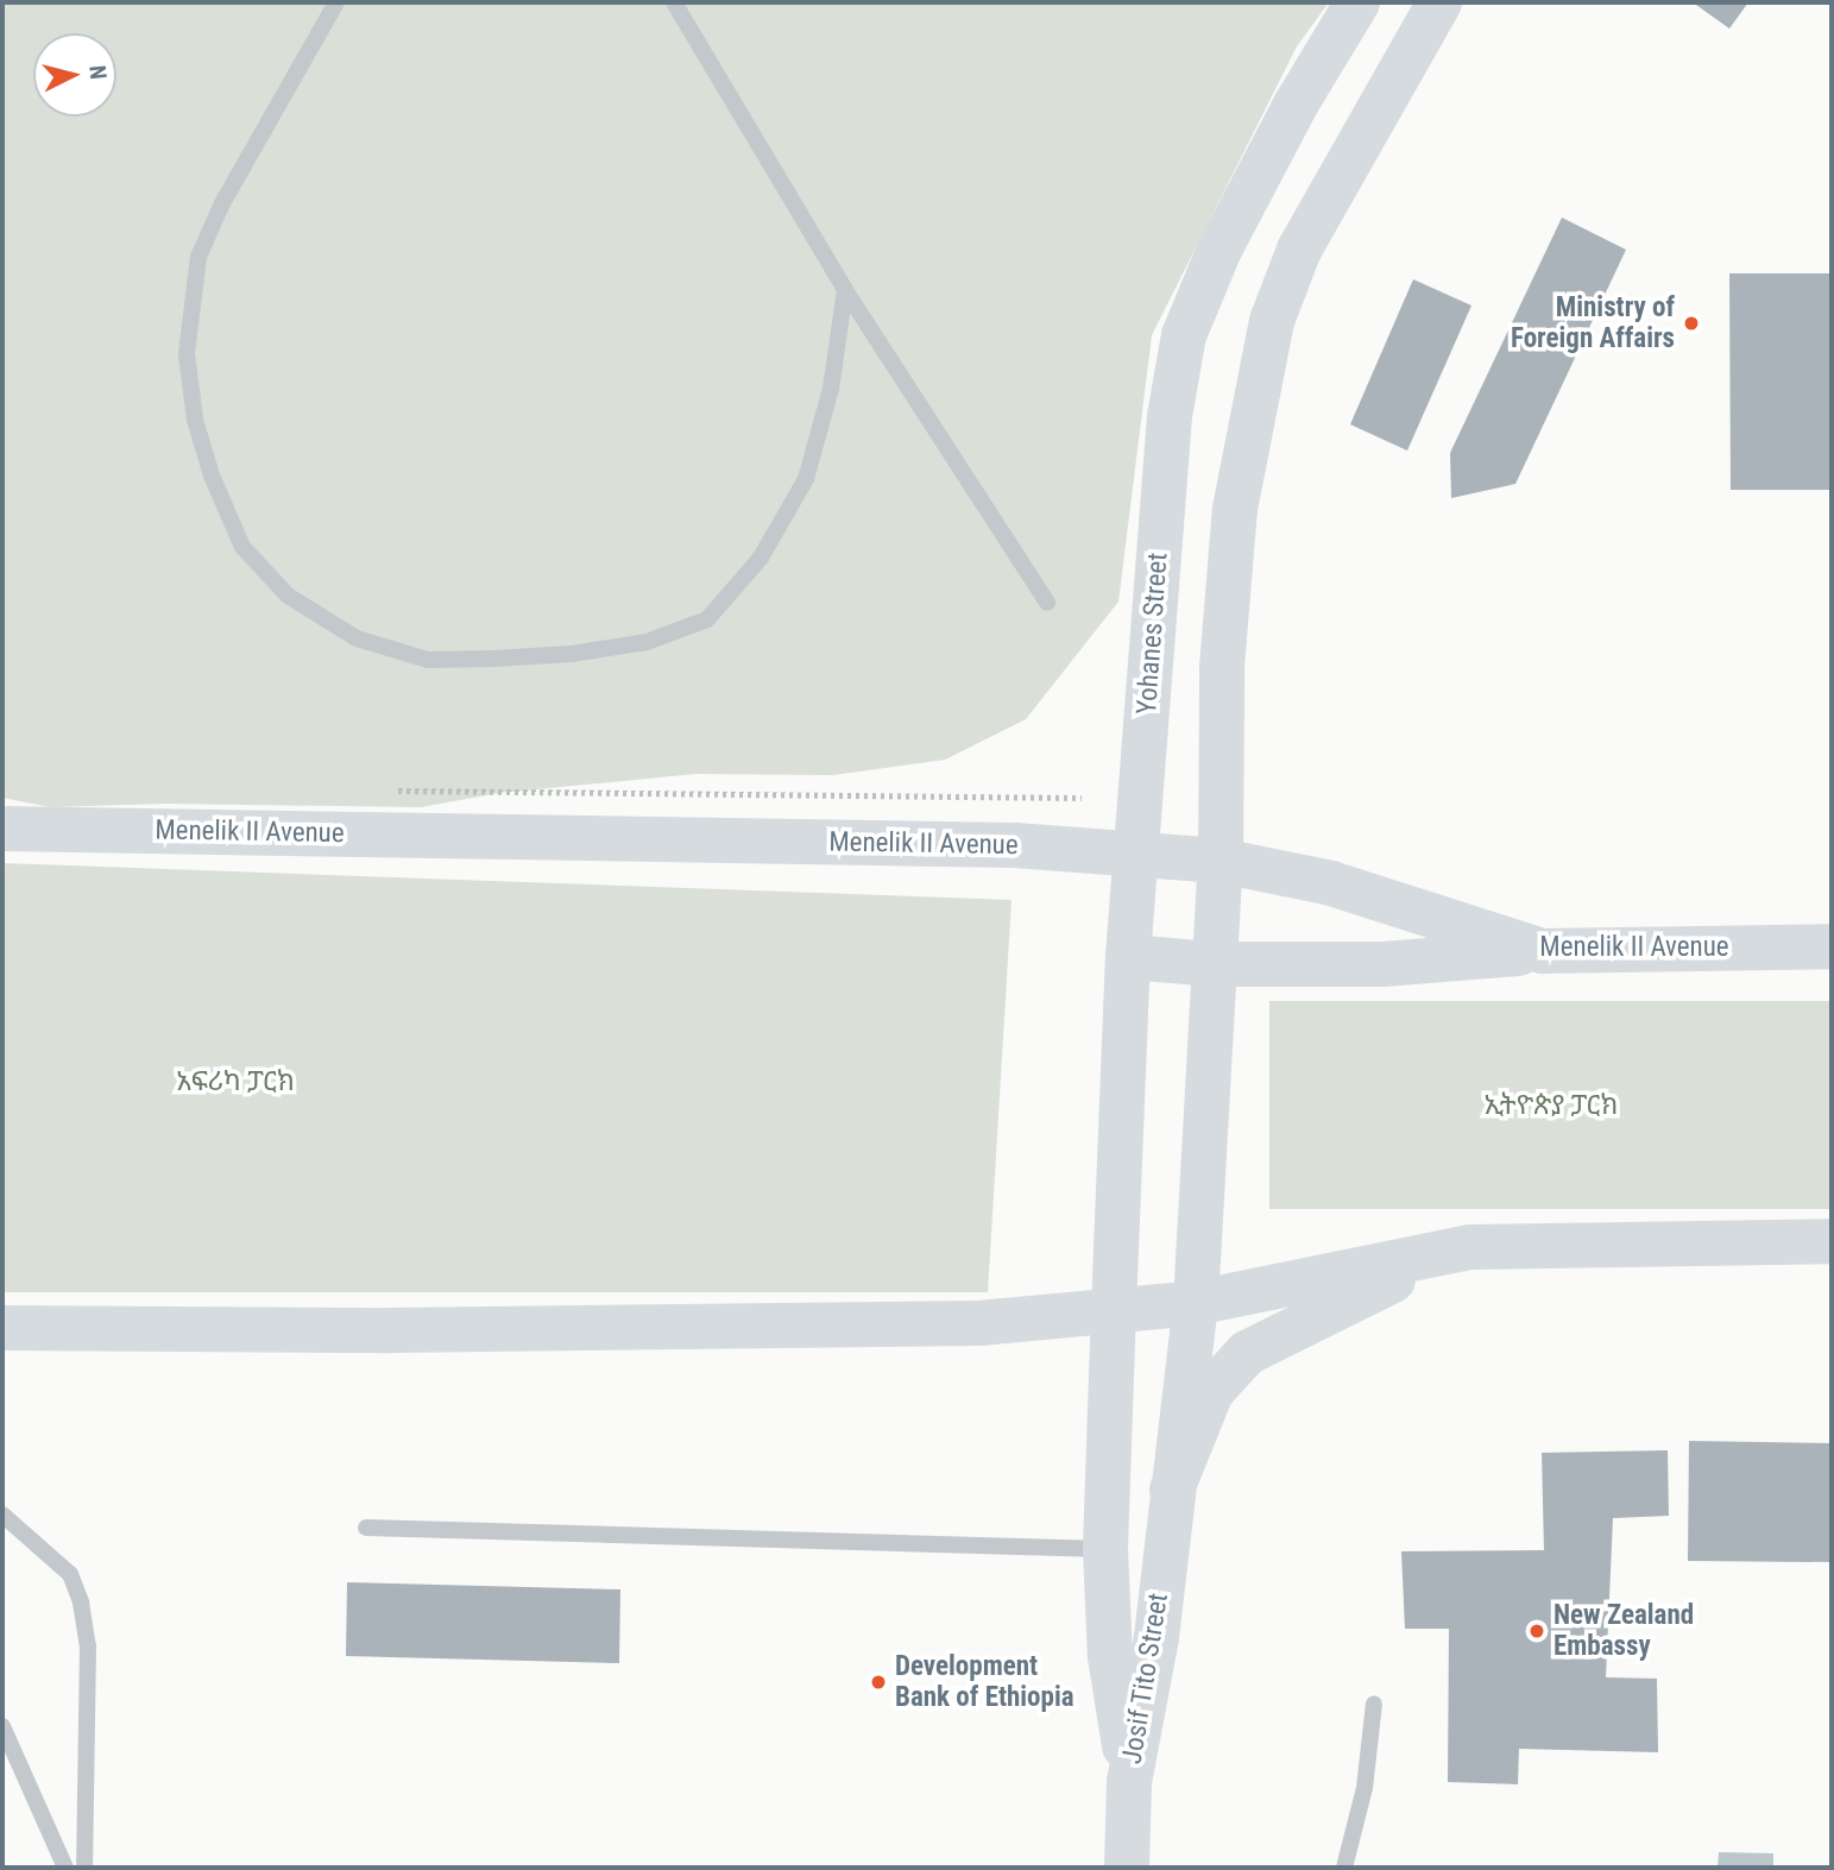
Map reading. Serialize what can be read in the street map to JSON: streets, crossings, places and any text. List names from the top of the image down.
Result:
{
  "streets": {
    "main road": ["Yohanes Street", "Menelik II Avenue", "Josif Tito Street"]
  },
  "crossings": [
    ["Yohanes Street", "Menelik II Avenue"],
    ["Yohanes Street", "Josif Tito Street"]
  ],
  "parks": ["አፍሪካ ፓርክ", "ኢትዮጵያ ፓርክ"],
  "places": ["Ministry of Foreign Affairs", "New Zealand Embassy", "Development Bank of Ethiopia"],
  "north": "right"
}
